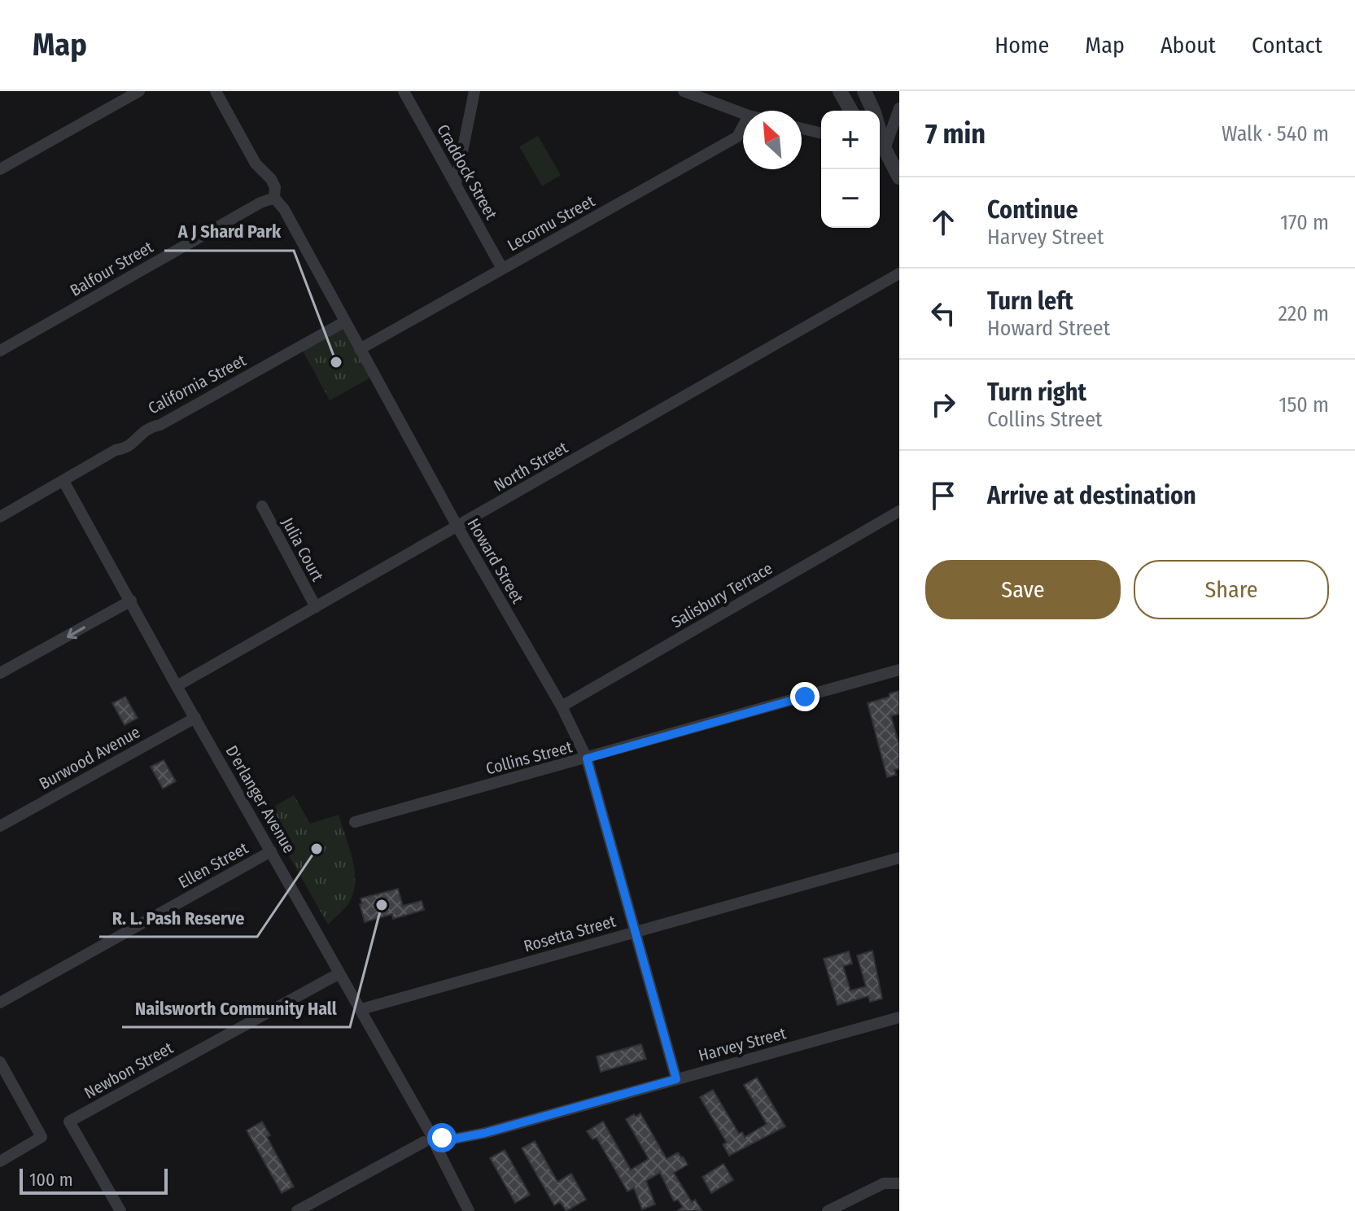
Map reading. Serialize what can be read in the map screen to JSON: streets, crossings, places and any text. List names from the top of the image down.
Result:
{
  "streets": {
    "street": [
      "Craddock Street",
      "Lecornu Street",
      "Balfour Street",
      "California Street",
      "North Street",
      "Julia Court",
      "Howard Street",
      "Salisbury Terrace",
      "Burwood Avenue",
      "Collins Street",
      "D'erlanger Avenue",
      "Ellen Street",
      "Rosetta Street",
      "Harvey Street",
      "Newbon Street"
    ]
  },
  "crossings": [
    ["Craddock Street", "Lecornu Street"],
    ["Lecornu Street", "Howard Street"],
    ["Balfour Street", "Howard Street"],
    ["California Street", "Howard Street"],
    ["California Street", "D'erlanger Avenue"],
    ["North Street", "Julia Court"],
    ["North Street", "Howard Street"],
    ["North Street", "D'erlanger Avenue"],
    ["Howard Street", "Salisbury Terrace"],
    ["Howard Street", "Collins Street"],
    ["Howard Street", "Rosetta Street"],
    ["Howard Street", "Harvey Street"],
    ["Burwood Avenue", "D'erlanger Avenue"],
    ["D'erlanger Avenue", "Ellen Street"],
    ["D'erlanger Avenue", "Rosetta Street"],
    ["D'erlanger Avenue", "Newbon Street"]
  ],
  "places": ["A J Shard Park", "R. L. Pash Reserve", "Nailsworth Community Hall"],
  "scale_bar": "100 m",
  "north": "top left",
  "page": {
    "header": "Map",
    "nav": [
      "Home",
      "Map",
      "About",
      "Contact"
    ],
    "heading": ["7 min", "Walk · 540 m"],
    "map_buttons": ["+", "−"],
    "list": [
      ["Continue", "Harvey Street", "170 m"],
      ["Turn left", "Howard Street", "220 m"],
      ["Turn right", "Collins Street", "150 m"],
      "Arrive at destination"
    ],
    "buttons": ["Save", "Share"],
    "scale": "100 m"
  }
}
